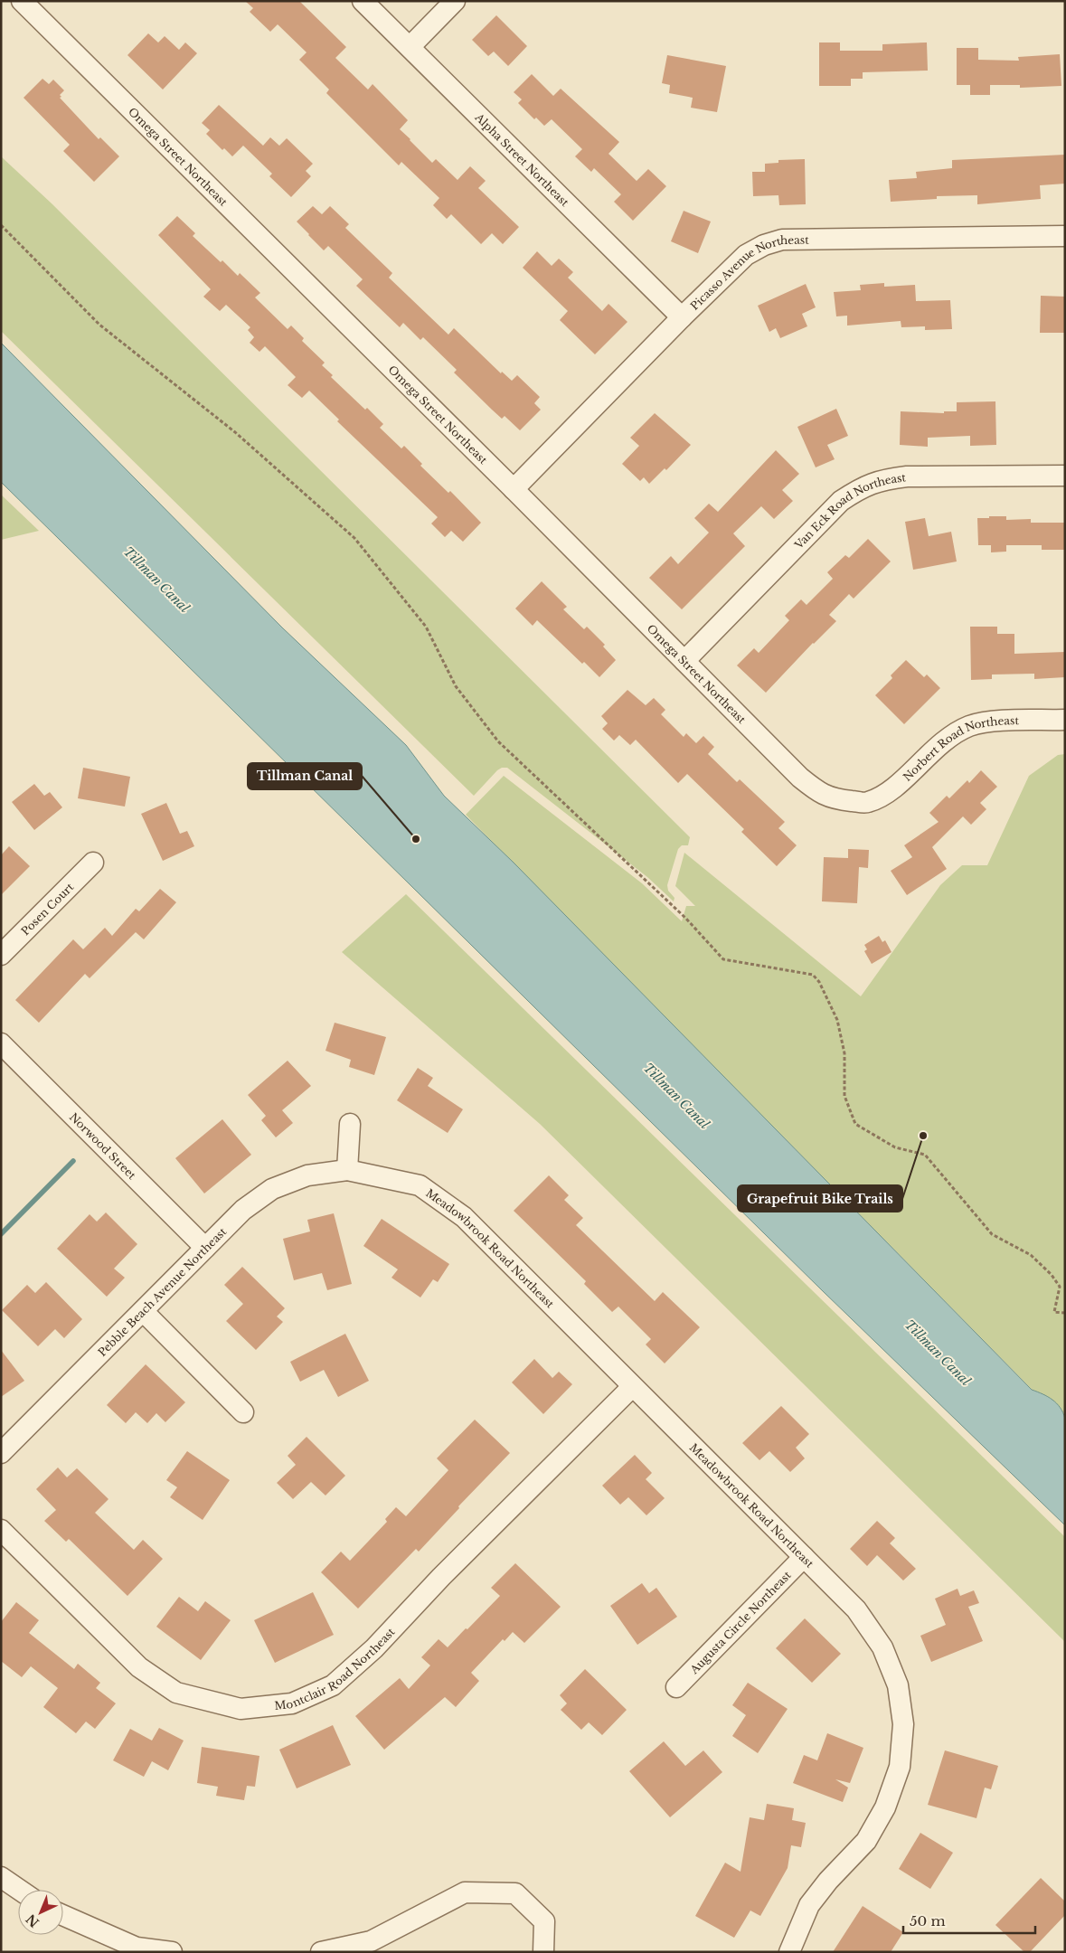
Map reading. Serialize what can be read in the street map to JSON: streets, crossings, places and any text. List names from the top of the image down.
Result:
{
  "streets": {
    "street": [
      "Omega Street Northeast",
      "Alpha Street Northeast",
      "Picasso Avenue Northeast",
      "Van Eck Road Northeast",
      "Norbert Road Northeast",
      "Posen Court",
      "Norwood Street",
      "Meadowbrook Road Northeast",
      "Pebble Beach Avenue Northeast",
      "Augusta Circle Northeast",
      "Montclair Road Northeast"
    ]
  },
  "crossings": [
    ["Omega Street Northeast", "Picasso Avenue Northeast"],
    ["Omega Street Northeast", "Van Eck Road Northeast"],
    ["Omega Street Northeast", "Norbert Road Northeast"],
    ["Alpha Street Northeast", "Picasso Avenue Northeast"],
    ["Norwood Street", "Pebble Beach Avenue Northeast"],
    ["Meadowbrook Road Northeast", "Pebble Beach Avenue Northeast"],
    ["Meadowbrook Road Northeast", "Augusta Circle Northeast"],
    ["Meadowbrook Road Northeast", "Montclair Road Northeast"]
  ],
  "water": ["Tillman Canal"],
  "places": ["Tillman Canal", "Grapefruit Bike Trails"],
  "scale_bar": "50 m",
  "north": "bottom left"
}
